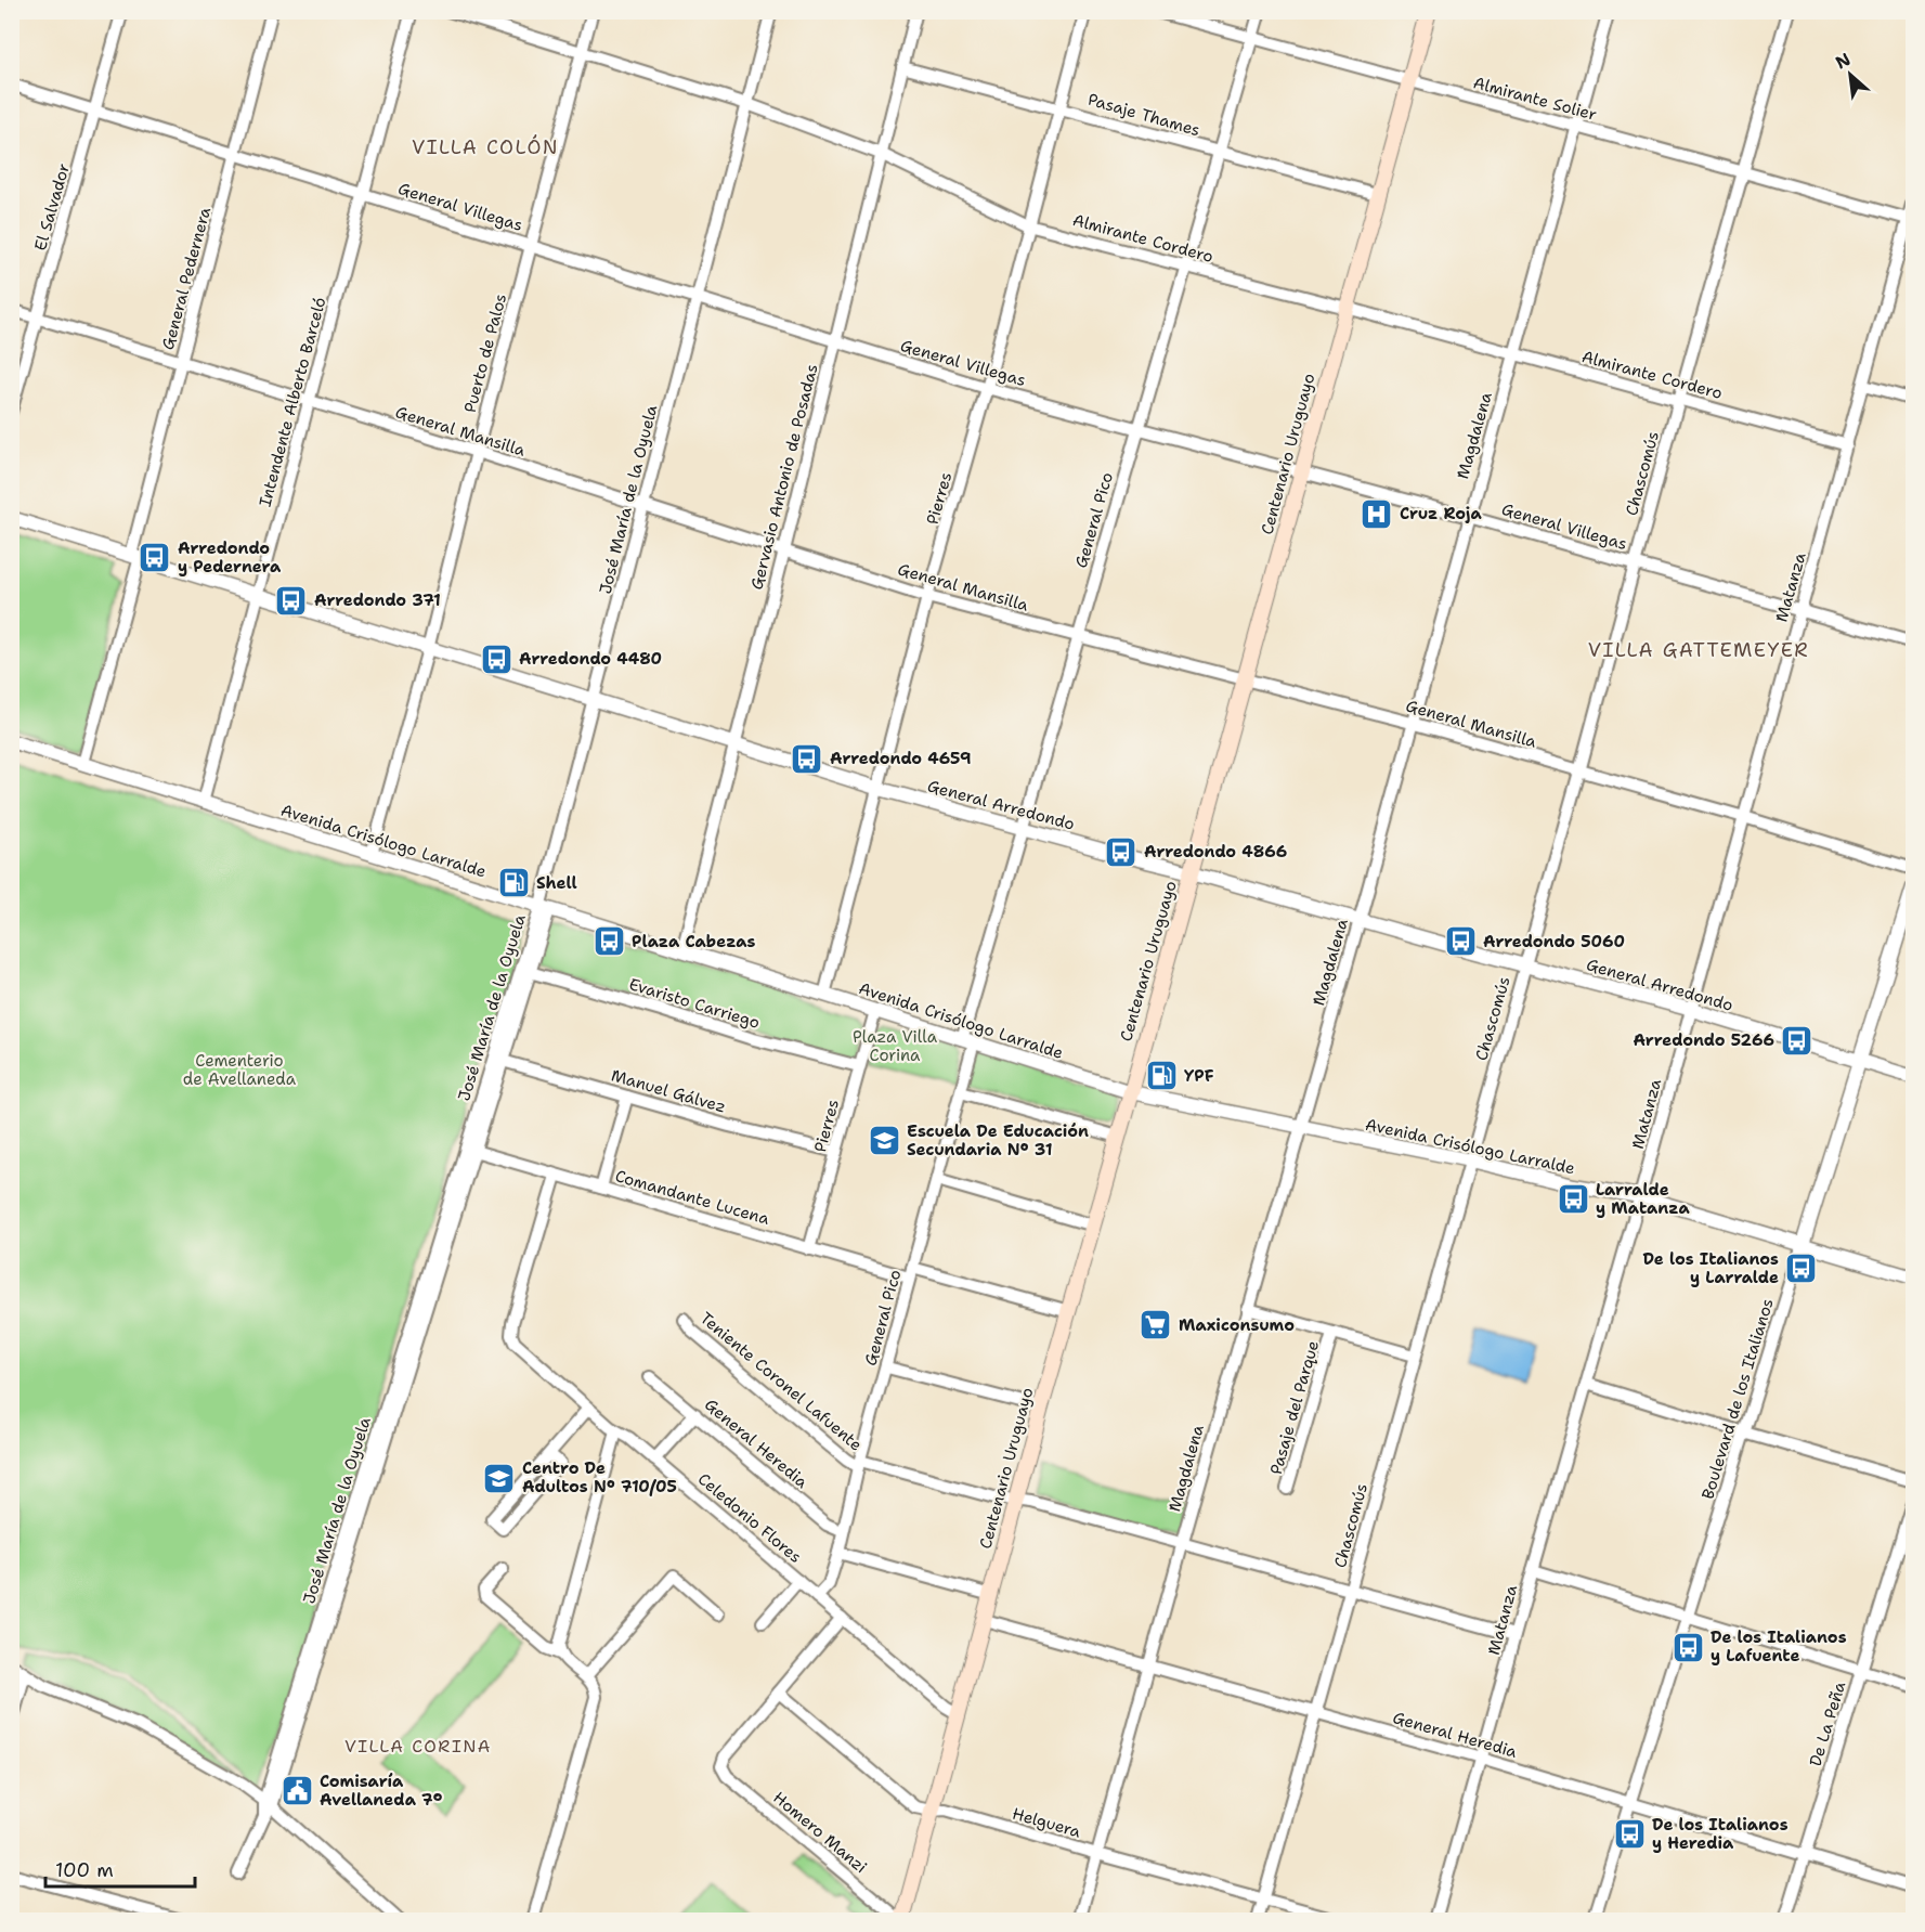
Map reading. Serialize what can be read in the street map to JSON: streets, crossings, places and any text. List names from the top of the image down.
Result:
{
  "streets": {
    "main road": ["Centenario Uruguayo"],
    "street": [
      "Almirante Solier",
      "Pasaje Thames",
      "El Salvador",
      "General Villegas",
      "Almirante Cordero",
      "General Pedernera",
      "Puerto de Palos",
      "Intendente Alberto Barceló",
      "General Mansilla",
      "Magdalena",
      "Chascomús",
      "Gervasio Antonio de Posadas",
      "Pierres",
      "José María de la Oyuela",
      "General Pico",
      "Matanza",
      "General Arredondo",
      "Avenida Crisólogo Larralde",
      "Evaristo Carriego",
      "Manuel Gálvez",
      "Comandante Lucena",
      "Teniente Coronel Lafuente",
      "Boulevard de los Italianos",
      "Pasaje del Parque",
      "General Heredia",
      "Celedonio Flores",
      "De La Peña",
      "Helguera",
      "Homero Manzi"
    ]
  },
  "crossings": [
    ["Almirante Solier", "Magdalena"],
    ["Almirante Solier", "Centenario Uruguayo"],
    ["Almirante Solier", "Chascomús"],
    ["Almirante Solier", "General Pico"],
    ["Almirante Solier", "Matanza"],
    ["Pasaje Thames", "Centenario Uruguayo"],
    ["Pasaje Thames", "Gervasio Antonio de Posadas"],
    ["Pasaje Thames", "Pierres"],
    ["Pasaje Thames", "General Pico"],
    ["El Salvador", "General Villegas"],
    ["El Salvador", "General Mansilla"],
    ["General Villegas", "General Pedernera"],
    ["General Villegas", "Puerto de Palos"],
    ["General Villegas", "Intendente Alberto Barceló"],
    ["General Villegas", "Magdalena"],
    ["General Villegas", "Centenario Uruguayo"],
    ["General Villegas", "Chascomús"],
    ["General Villegas", "Gervasio Antonio de Posadas"],
    ["General Villegas", "Pierres"],
    ["General Villegas", "José María de la Oyuela"],
    ["General Villegas", "General Pico"],
    ["General Villegas", "Matanza"],
    ["Almirante Cordero", "Puerto de Palos"],
    ["Almirante Cordero", "Magdalena"],
    ["Almirante Cordero", "Centenario Uruguayo"],
    ["Almirante Cordero", "Chascomús"],
    ["Almirante Cordero", "Gervasio Antonio de Posadas"],
    ["Almirante Cordero", "Pierres"],
    ["Almirante Cordero", "José María de la Oyuela"],
    ["Almirante Cordero", "General Pico"],
    ["Almirante Cordero", "Matanza"],
    ["General Pedernera", "General Mansilla"],
    ["General Pedernera", "General Arredondo"],
    ["General Pedernera", "Avenida Crisólogo Larralde"],
    ["Puerto de Palos", "General Mansilla"],
    ["Puerto de Palos", "General Arredondo"],
    ["Puerto de Palos", "Avenida Crisólogo Larralde"],
    ["Intendente Alberto Barceló", "General Mansilla"],
    ["Intendente Alberto Barceló", "General Arredondo"],
    ["Intendente Alberto Barceló", "Avenida Crisólogo Larralde"],
    ["General Mansilla", "Magdalena"],
    ["General Mansilla", "Centenario Uruguayo"],
    ["General Mansilla", "Chascomús"],
    ["General Mansilla", "Gervasio Antonio de Posadas"],
    ["General Mansilla", "Pierres"],
    ["General Mansilla", "José María de la Oyuela"],
    ["General Mansilla", "General Pico"],
    ["General Mansilla", "Matanza"],
    ["Magdalena", "General Arredondo"],
    ["Magdalena", "Avenida Crisólogo Larralde"],
    ["Magdalena", "Teniente Coronel Lafuente"],
    ["Magdalena", "General Heredia"],
    ["Magdalena", "Helguera"],
    ["Centenario Uruguayo", "General Arredondo"],
    ["Centenario Uruguayo", "Avenida Crisólogo Larralde"],
    ["Centenario Uruguayo", "Comandante Lucena"],
    ["Centenario Uruguayo", "Teniente Coronel Lafuente"],
    ["Centenario Uruguayo", "General Heredia"],
    ["Centenario Uruguayo", "Celedonio Flores"],
    ["Centenario Uruguayo", "Helguera"],
    ["Centenario Uruguayo", "Homero Manzi"],
    ["Chascomús", "General Arredondo"],
    ["Chascomús", "Avenida Crisólogo Larralde"],
    ["Chascomús", "Teniente Coronel Lafuente"],
    ["Chascomús", "General Heredia"],
    ["Chascomús", "Helguera"],
    ["Gervasio Antonio de Posadas", "General Arredondo"],
    ["Gervasio Antonio de Posadas", "Avenida Crisólogo Larralde"],
    ["Pierres", "General Arredondo"],
    ["Pierres", "Avenida Crisólogo Larralde"],
    ["Pierres", "Evaristo Carriego"],
    ["Pierres", "Manuel Gálvez"],
    ["Pierres", "Comandante Lucena"],
    ["José María de la Oyuela", "General Arredondo"],
    ["José María de la Oyuela", "Avenida Crisólogo Larralde"],
    ["José María de la Oyuela", "Evaristo Carriego"],
    ["José María de la Oyuela", "Manuel Gálvez"],
    ["José María de la Oyuela", "Comandante Lucena"],
    ["General Pico", "General Arredondo"],
    ["General Pico", "Avenida Crisólogo Larralde"],
    ["General Pico", "Comandante Lucena"],
    ["General Pico", "Teniente Coronel Lafuente"],
    ["General Pico", "General Heredia"],
    ["General Pico", "Celedonio Flores"],
    ["Matanza", "General Arredondo"],
    ["Matanza", "Avenida Crisólogo Larralde"],
    ["Matanza", "Teniente Coronel Lafuente"],
    ["Matanza", "General Heredia"],
    ["General Arredondo", "Boulevard de los Italianos"],
    ["Avenida Crisólogo Larralde", "Boulevard de los Italianos"],
    ["Comandante Lucena", "Celedonio Flores"],
    ["Boulevard de los Italianos", "General Heredia"],
    ["General Heredia", "De La Peña"],
    ["Helguera", "Homero Manzi"]
  ],
  "districts": ["VILLA COLÓN", "VILLA GATTEMEYER", "VILLA CORINA"],
  "parks": ["Plaza Villa Corina", "Cementerio de Avellaneda"],
  "places": {
    "hospital": ["Cruz Roja"],
    "bus stop": [
      "Arredondo y Pedernera",
      "Arredondo 371",
      "Arredondo 4480",
      "Arredondo 4659",
      "Arredondo 4866",
      "Plaza Cabezas",
      "Arredondo 5060",
      "Arredondo 5266",
      "Larralde y Matanza",
      "De los Italianos y Larralde",
      "De los Italianos y Lafuente",
      "De los Italianos y Heredia"
    ],
    "fuel station": ["Shell", "YPF"],
    "school or university": ["Escuela De Educación Secundaria Nº 31", "Centro De Adultos Nº 710/05"],
    "supermarket": ["Maxiconsumo"],
    "public building": ["Comisaría Avellaneda 7°"]
  },
  "scale_bar": "100 m",
  "north": "top left"
}
